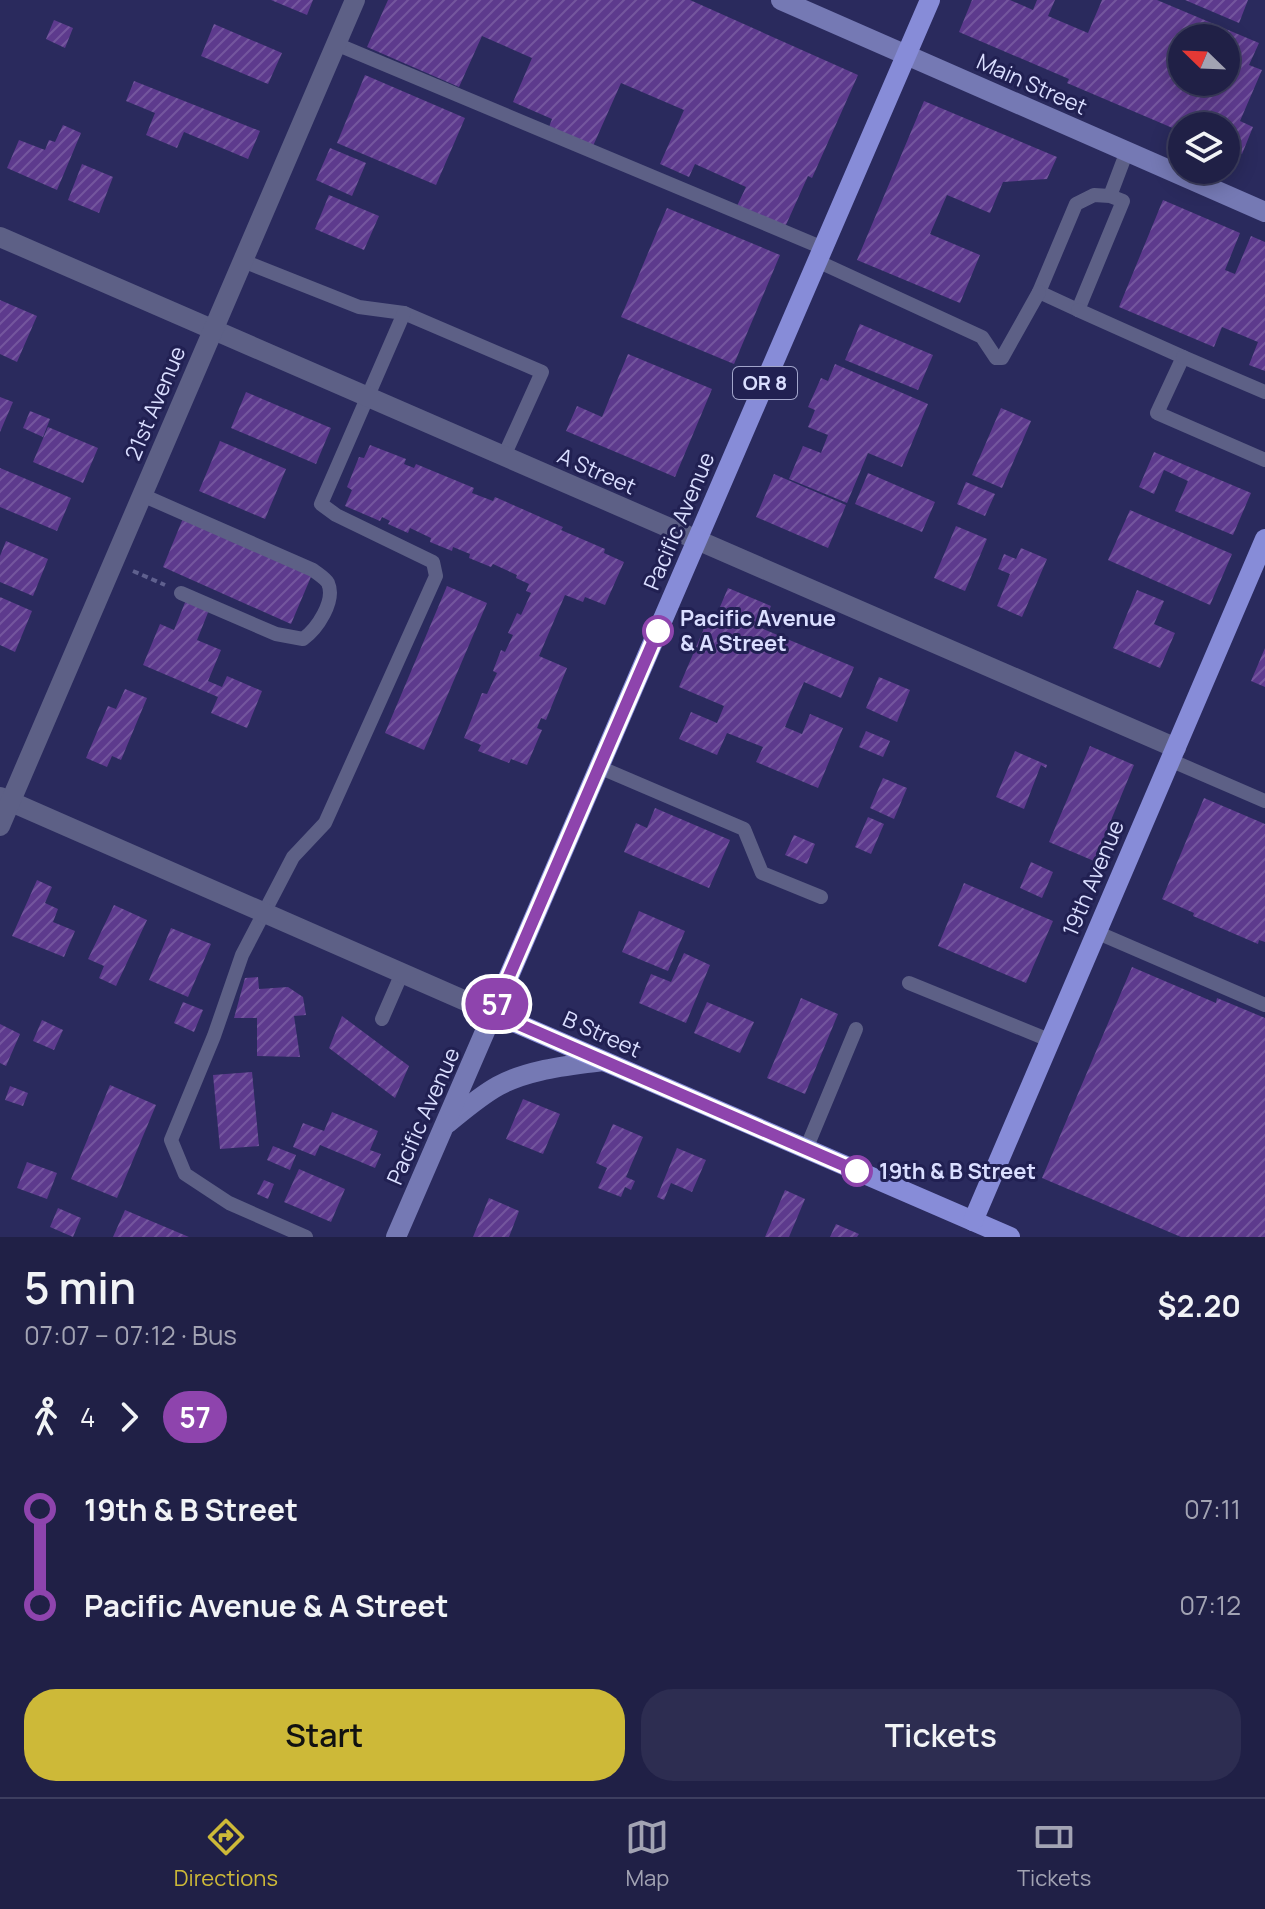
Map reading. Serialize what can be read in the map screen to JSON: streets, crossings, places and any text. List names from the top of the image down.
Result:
{
  "streets": {
    "main road": [
      "OR 8",
      "Pacific Avenue",
      "19th Avenue",
      "B Street"
    ],
    "street": ["Main Street", "21st Avenue", "A Street"]
  },
  "crossings": [
    ["Main Street", "Pacific Avenue"],
    ["21st Avenue", "A Street"],
    ["21st Avenue", "B Street"],
    ["A Street", "Pacific Avenue"],
    ["A Street", "19th Avenue"],
    ["Pacific Avenue", "B Street"],
    ["19th Avenue", "B Street"]
  ],
  "places": ["Pacific Avenue & A Street", "19th & B Street"],
  "lines": ["bus line 57"],
  "north": "top left",
  "page": {
    "on_map": "57",
    "heading": ["5 min", "07:07 – 07:12 · Bus", "$2.20"],
    "legs": ["4", "57"],
    "list": [
      {
        "name": "19th & B Street",
        "value": "07:11"
      },
      {
        "name": "Pacific Avenue & A Street",
        "value": "07:12"
      }
    ],
    "buttons": ["Start", "Tickets"],
    "tabs": ["Directions", "Map", "Tickets"]
  }
}
